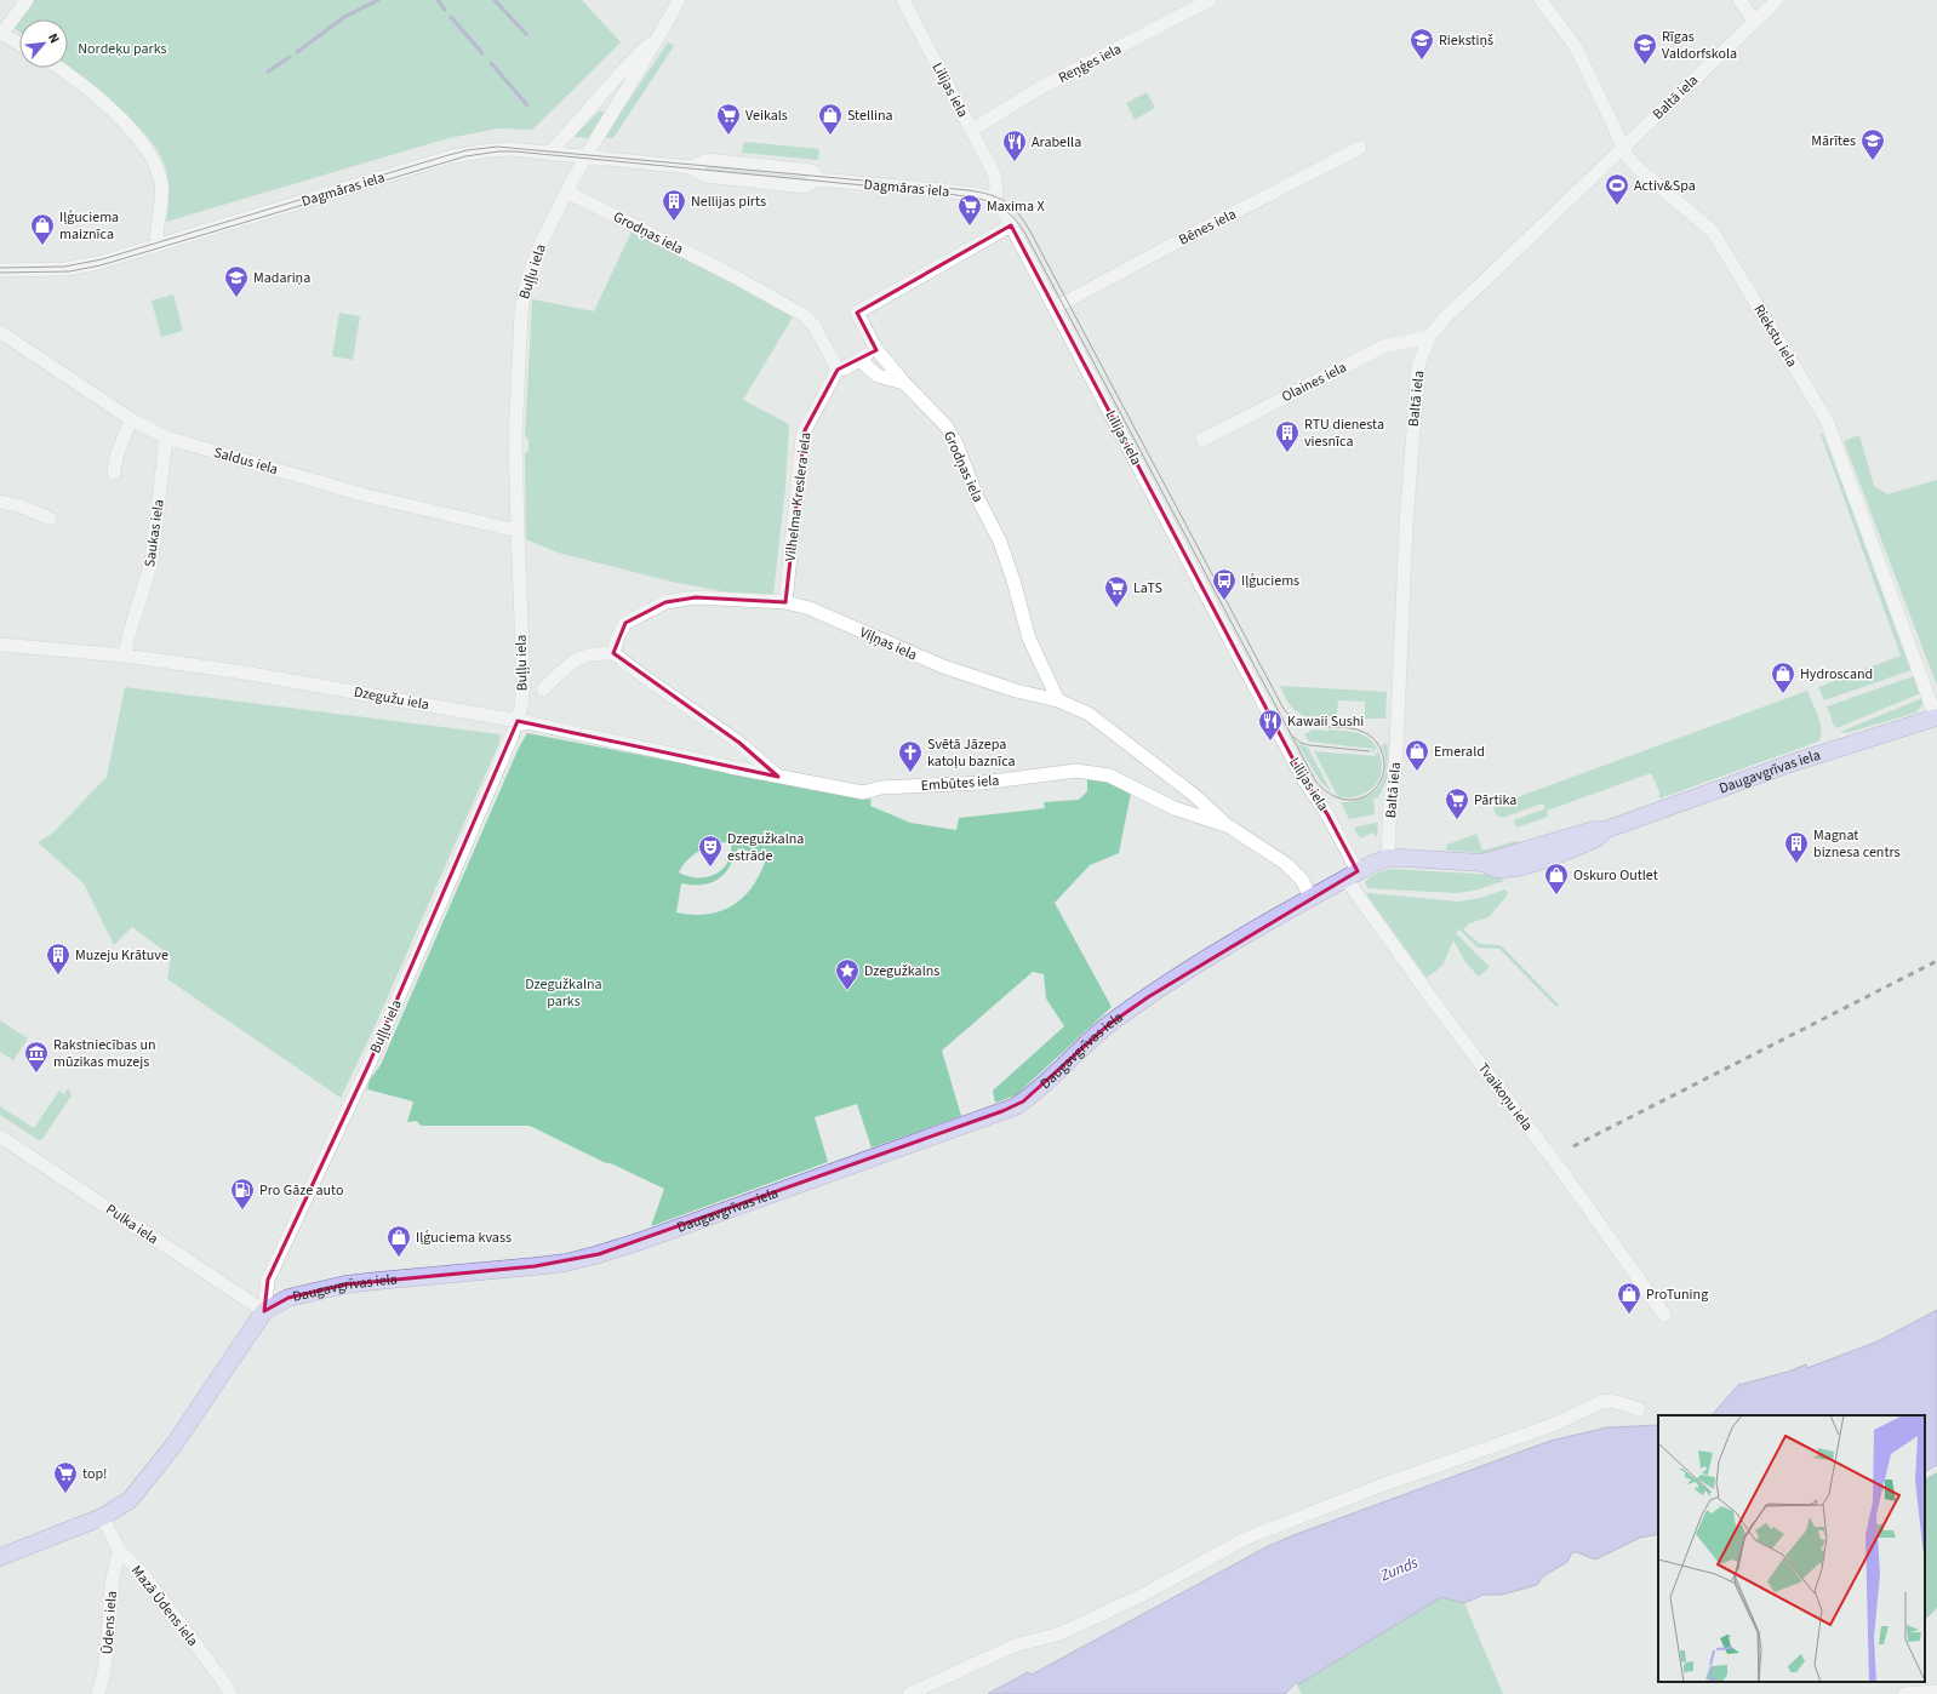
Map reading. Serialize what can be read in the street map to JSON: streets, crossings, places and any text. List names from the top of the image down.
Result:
{
  "streets": {
    "main road": ["Daugavgrīvas iela"],
    "street": [
      "Reņģes iela",
      "Lilijas iela",
      "Baltā iela",
      "Dagmāras iela",
      "Bēnes iela",
      "Grodņas iela",
      "Buļļu iela",
      "Riekstu iela",
      "Olaines iela",
      "Saldus iela",
      "Vilhelma Kreslera iela",
      "Saukas iela",
      "Viļņas iela",
      "Dzegužu iela",
      "Embūtes iela",
      "Tvaikoņu iela",
      "Pulka iela",
      "Mazā Ūdens iela",
      "Ūdens iela"
    ]
  },
  "crossings": [
    ["Reņģes iela", "Lilijas iela"],
    ["Lilijas iela", "Dagmāras iela"],
    ["Lilijas iela", "Bēnes iela"],
    ["Lilijas iela", "Grodņas iela"],
    ["Lilijas iela", "Daugavgrīvas iela"],
    ["Lilijas iela", "Tvaikoņu iela"],
    ["Baltā iela", "Riekstu iela"],
    ["Baltā iela", "Olaines iela"],
    ["Baltā iela", "Daugavgrīvas iela"],
    ["Dagmāras iela", "Buļļu iela"],
    ["Grodņas iela", "Buļļu iela"],
    ["Grodņas iela", "Vilhelma Kreslera iela"],
    ["Grodņas iela", "Viļņas iela"],
    ["Buļļu iela", "Saldus iela"],
    ["Buļļu iela", "Dzegužu iela"],
    ["Buļļu iela", "Daugavgrīvas iela"],
    ["Buļļu iela", "Pulka iela"],
    ["Riekstu iela", "Daugavgrīvas iela"],
    ["Saldus iela", "Saukas iela"],
    ["Vilhelma Kreslera iela", "Viļņas iela"],
    ["Saukas iela", "Dzegužu iela"],
    ["Viļņas iela", "Embūtes iela"],
    ["Dzegužu iela", "Embūtes iela"],
    ["Daugavgrīvas iela", "Embūtes iela"],
    ["Daugavgrīvas iela", "Tvaikoņu iela"],
    ["Daugavgrīvas iela", "Pulka iela"],
    ["Daugavgrīvas iela", "Mazā Ūdens iela"],
    ["Mazā Ūdens iela", "Ūdens iela"]
  ],
  "water": ["Zunds"],
  "parks": ["Nordeķu parks", "Dzegužkalna parks"],
  "places": {
    "school or university": [
      "Riekstiņš",
      "Rīgas Valdorfskola",
      "Mārītes",
      "Madariņa"
    ],
    "supermarket": [
      "Veikals",
      "Maxima X",
      "LaTS",
      "Pārtika",
      "top!"
    ],
    "shop": [
      "Stellina",
      "Iļģuciema maiznīca",
      "Hydroscand",
      "Emerald",
      "Oskuro Outlet",
      "Iļģuciema kvass",
      "ProTuning"
    ],
    "restaurant": ["Arabella", "Kawaii Sushi"],
    "sports": ["Activ&Spa"],
    "building": [
      "Nellijas pirts",
      "RTU dienesta viesnīca",
      "Magnat biznesa centrs",
      "Muzeju Krātuve"
    ],
    "bus stop": ["Iļģuciems"],
    "church": ["Svētā Jāzepa katoļu baznīca"],
    "theatre": ["Dzegužkalna estrāde"],
    "place": ["Dzegužkalns"],
    "museum": ["Rakstniecības un mūzikas muzejs"],
    "fuel station": ["Pro Gāze auto"]
  },
  "north": "top right"
}
